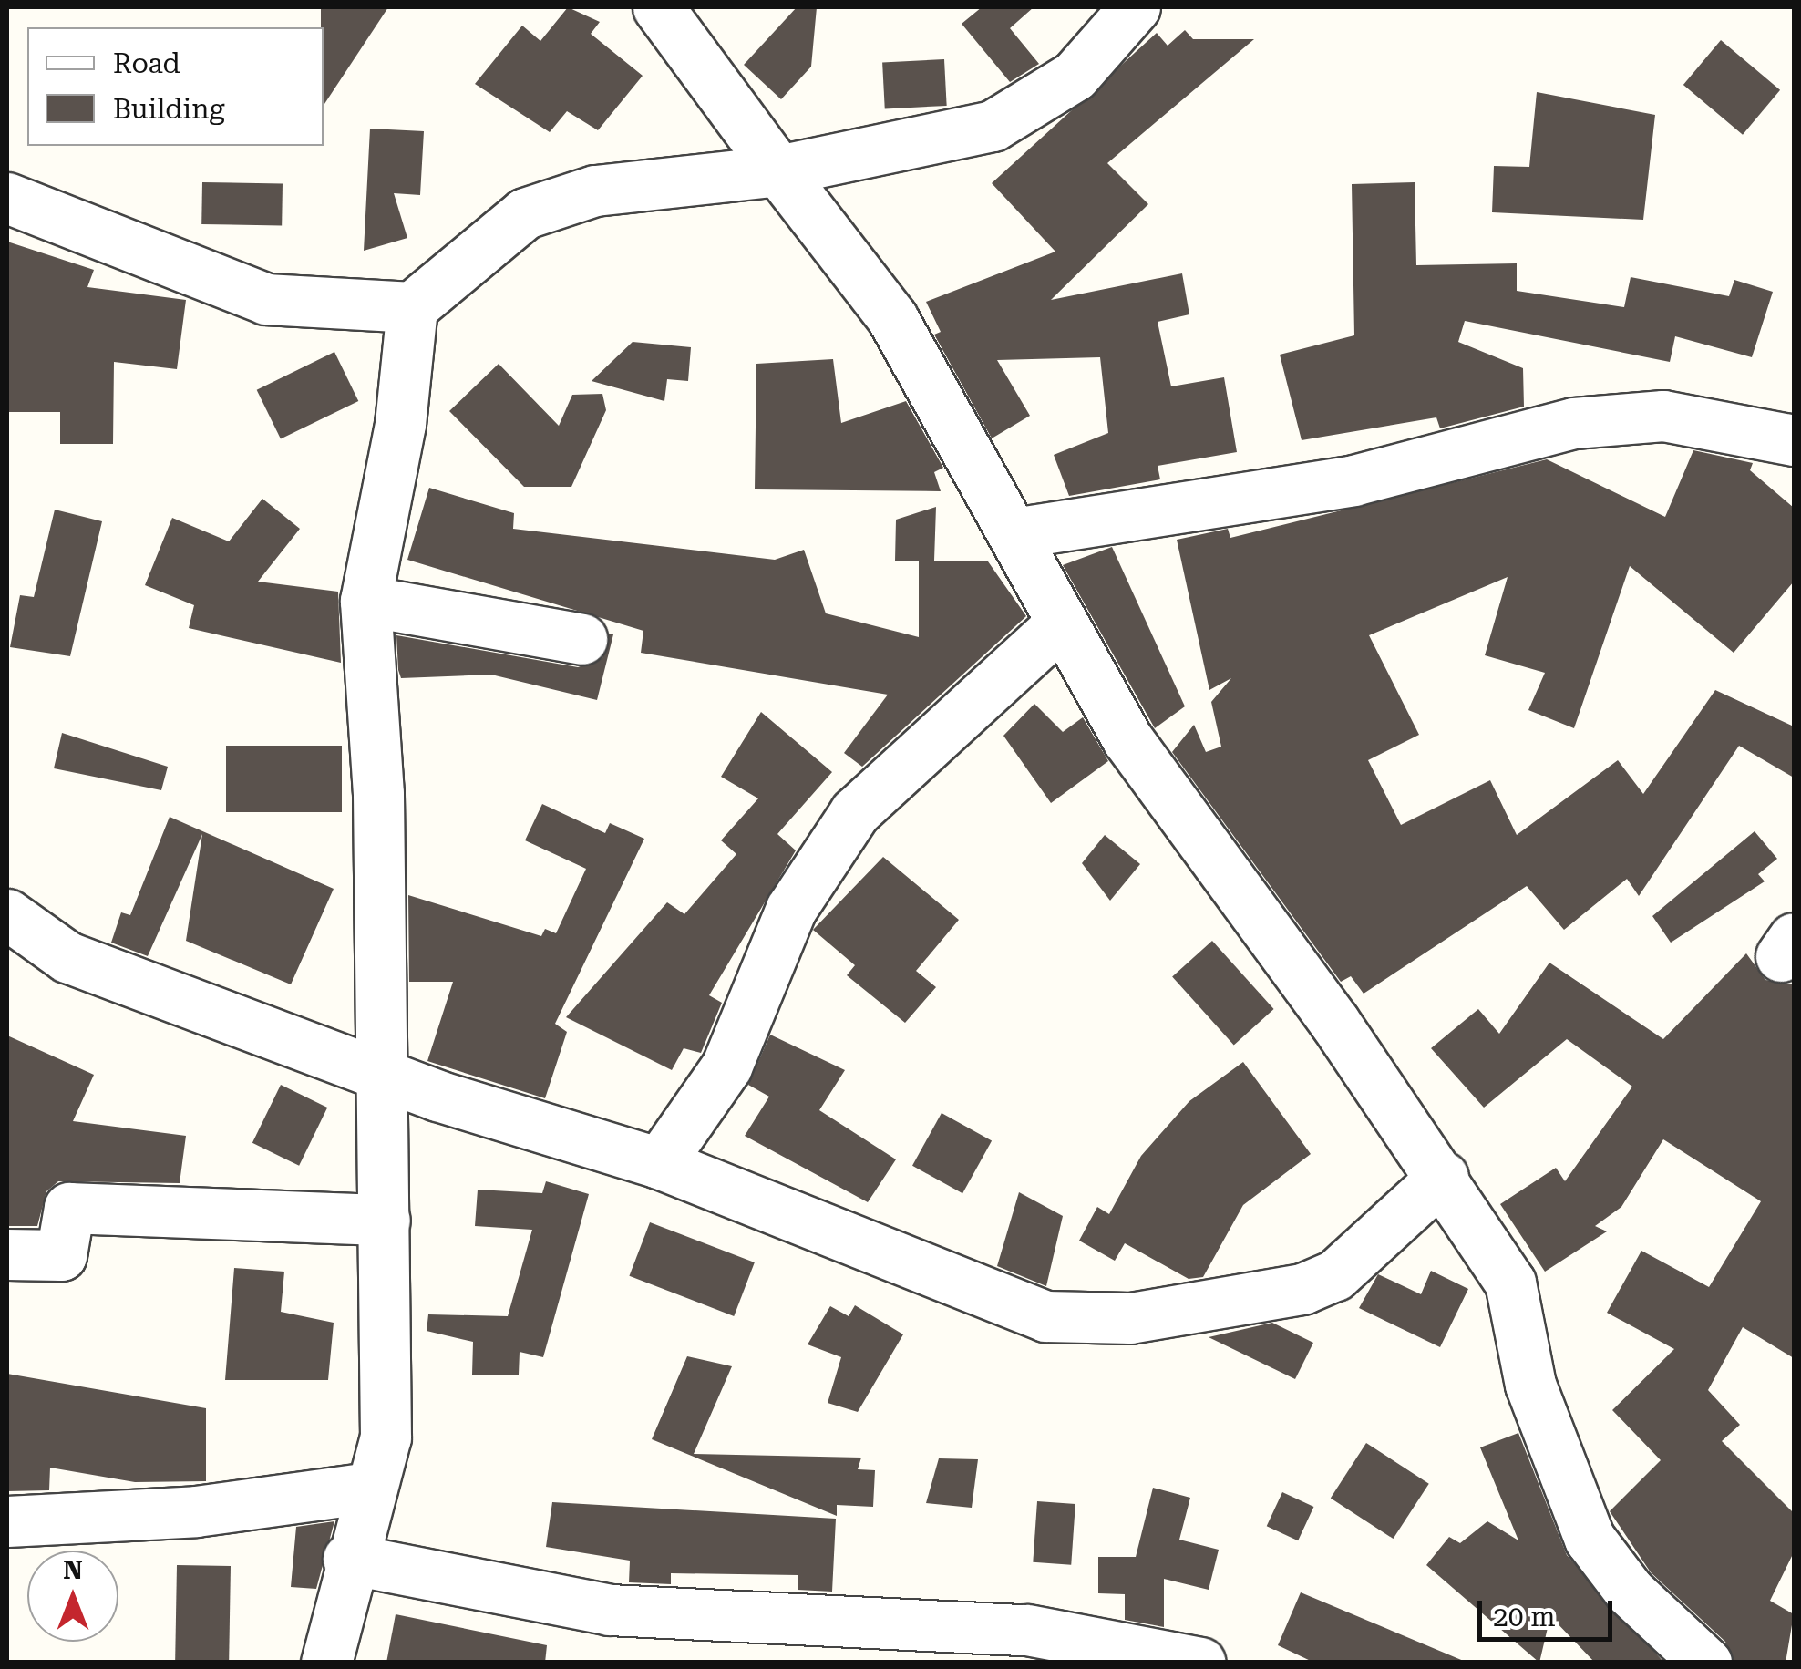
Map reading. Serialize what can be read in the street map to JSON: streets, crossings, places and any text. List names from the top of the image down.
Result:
{
  "legend": ["Road", "Building"],
  "scale_bar": "20 m",
  "north": "top"
}
